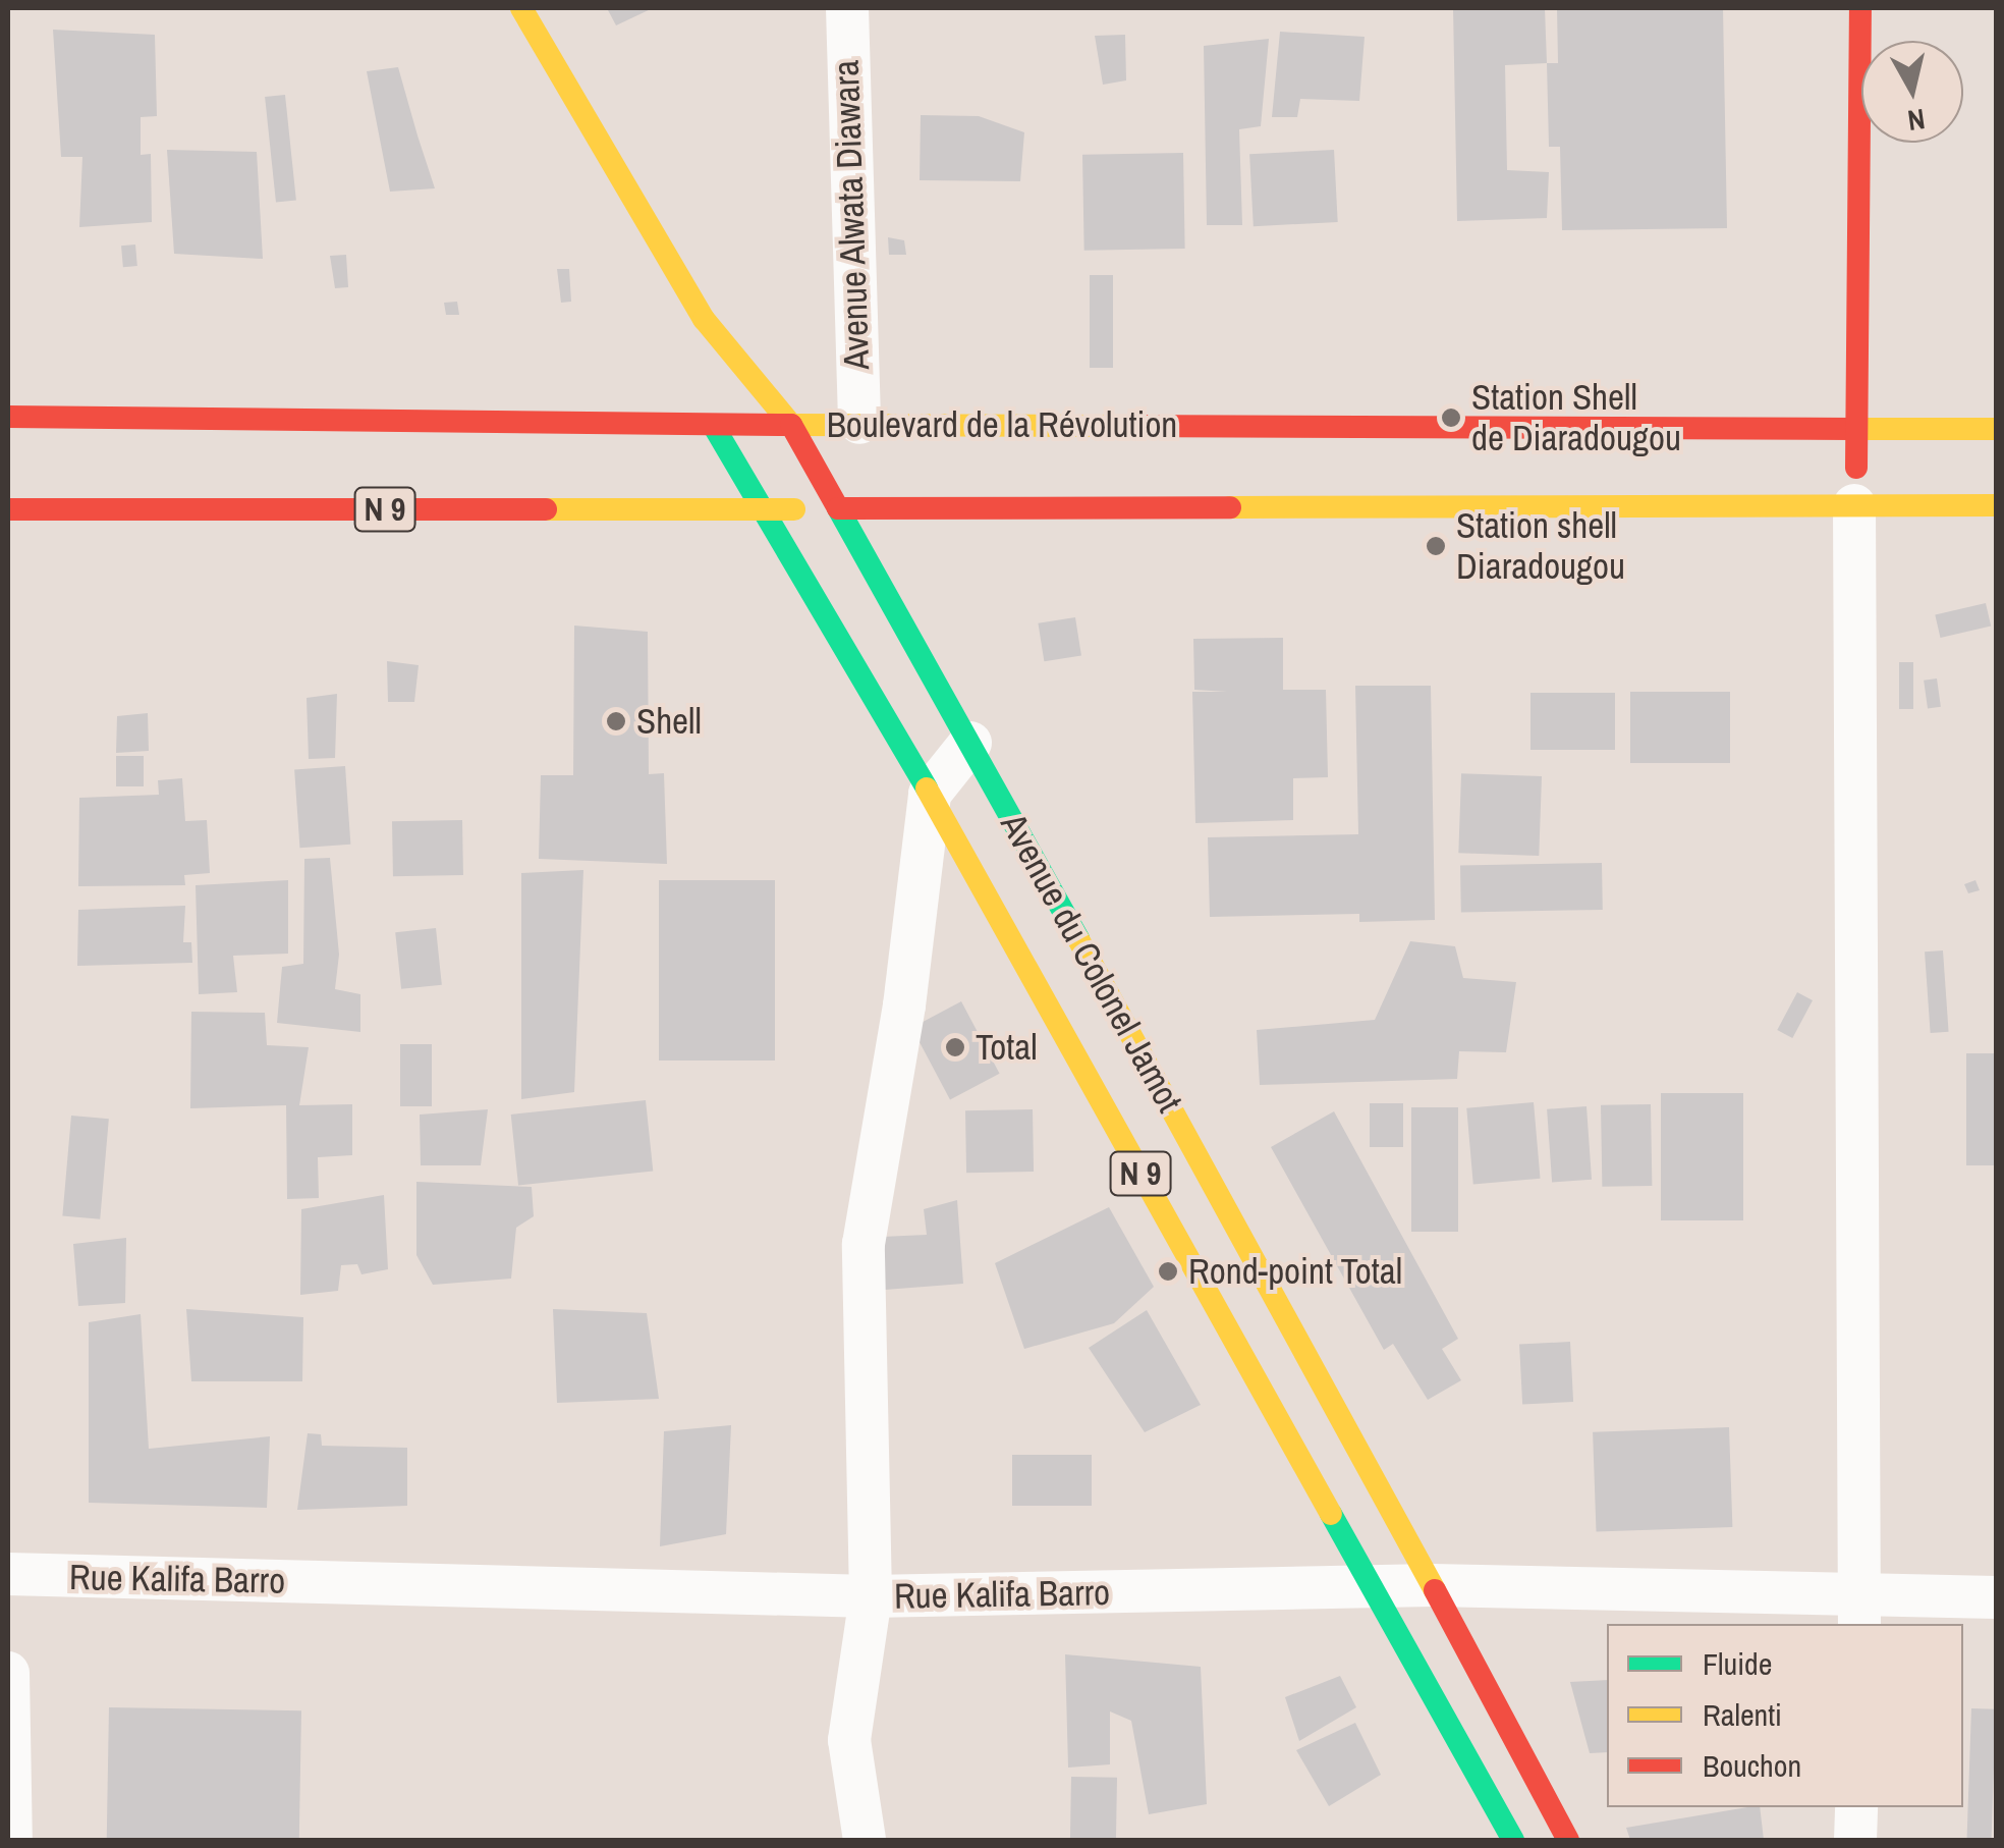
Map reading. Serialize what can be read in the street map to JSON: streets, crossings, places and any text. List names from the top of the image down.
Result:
{
  "streets": {
    "main road": ["Boulevard de la Révolution", "N 9", "Avenue du Colonel Jamot"],
    "street": ["Avenue Alwata Diawara", "Rue Kalifa Barro"]
  },
  "crossings": [
    ["Avenue Alwata Diawara", "Boulevard de la Révolution"],
    ["Boulevard de la Révolution", "Avenue du Colonel Jamot"],
    ["N 9", "Avenue du Colonel Jamot"],
    ["Avenue du Colonel Jamot", "Rue Kalifa Barro"]
  ],
  "places": [
    "Station Shell de Diaradougou",
    "Station shell Diaradougou",
    "Shell",
    "Total",
    "Rond-point Total"
  ],
  "legend": ["Fluide", "Ralenti", "Bouchon"],
  "north": "bottom"
}
